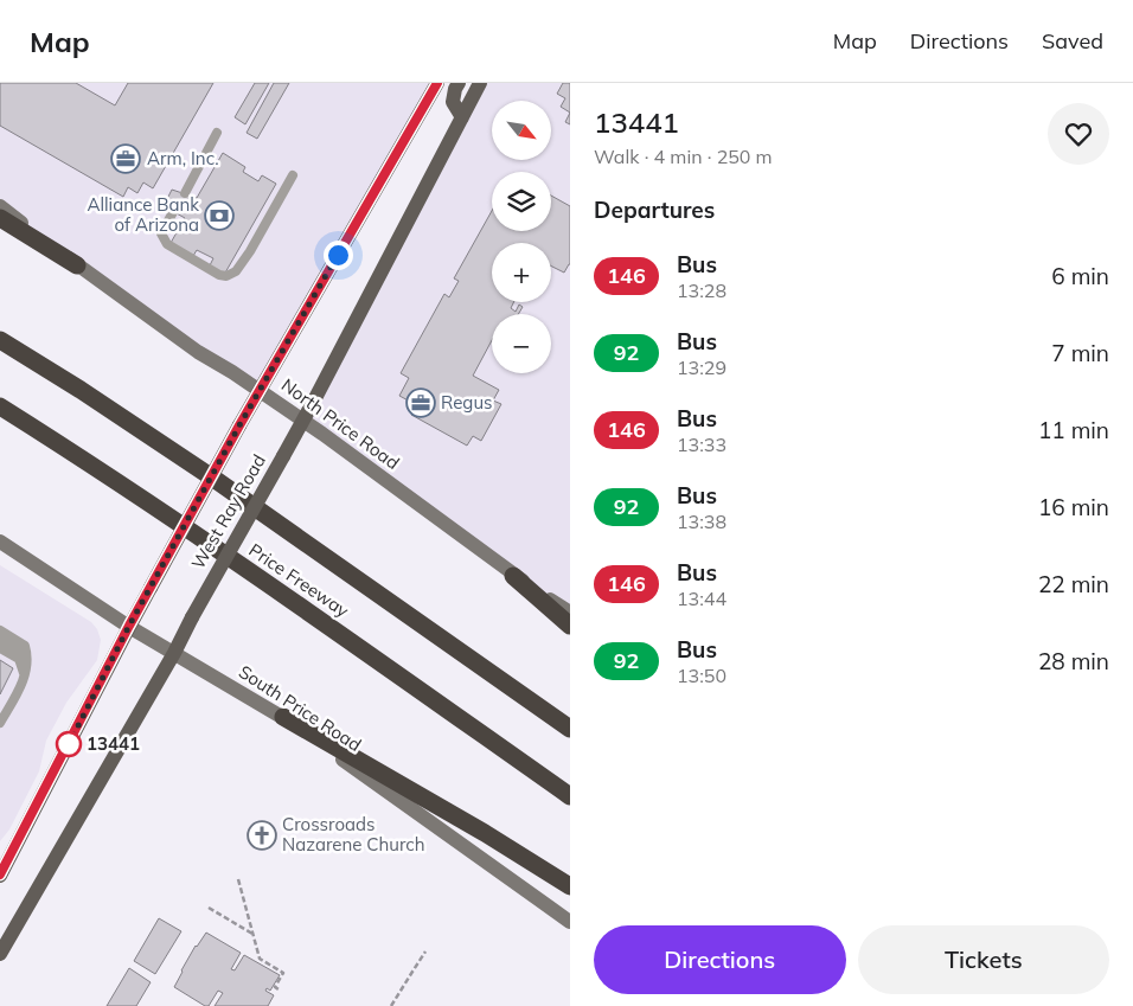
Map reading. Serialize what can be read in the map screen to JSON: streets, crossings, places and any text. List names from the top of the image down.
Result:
{
  "streets": {
    "highway": ["Price Freeway"],
    "main road": ["North Price Road", "West Ray Road", "South Price Road"]
  },
  "crossings": [
    ["North Price Road", "West Ray Road"],
    ["West Ray Road", "South Price Road"]
  ],
  "places": {
    "office": ["Arm, Inc.", "Regus"],
    "bank": ["Alliance Bank of Arizona"],
    "other": ["13441"],
    "church": ["Crossroads Nazarene Church"]
  },
  "lines": ["bus line 146"],
  "north": "bottom right",
  "page": {
    "header": "Map",
    "nav": ["Map", "Directions", "Saved"],
    "heading": [
      ["13441", "Walk · 4 min · 250 m"],
      "Departures"
    ],
    "map_buttons": ["+", "−"],
    "list": [
      {
        "mark": "146",
        "name": "Bus",
        "note": "13:28",
        "value": "6 min"
      },
      {
        "mark": "92",
        "name": "Bus",
        "note": "13:29",
        "value": "7 min"
      },
      {
        "mark": "146",
        "name": "Bus",
        "note": "13:33",
        "value": "11 min"
      },
      {
        "mark": "92",
        "name": "Bus",
        "note": "13:38",
        "value": "16 min"
      },
      {
        "mark": "146",
        "name": "Bus",
        "note": "13:44",
        "value": "22 min"
      },
      {
        "mark": "92",
        "name": "Bus",
        "note": "13:50",
        "value": "28 min"
      }
    ],
    "buttons": ["Directions", "Tickets"]
  }
}
